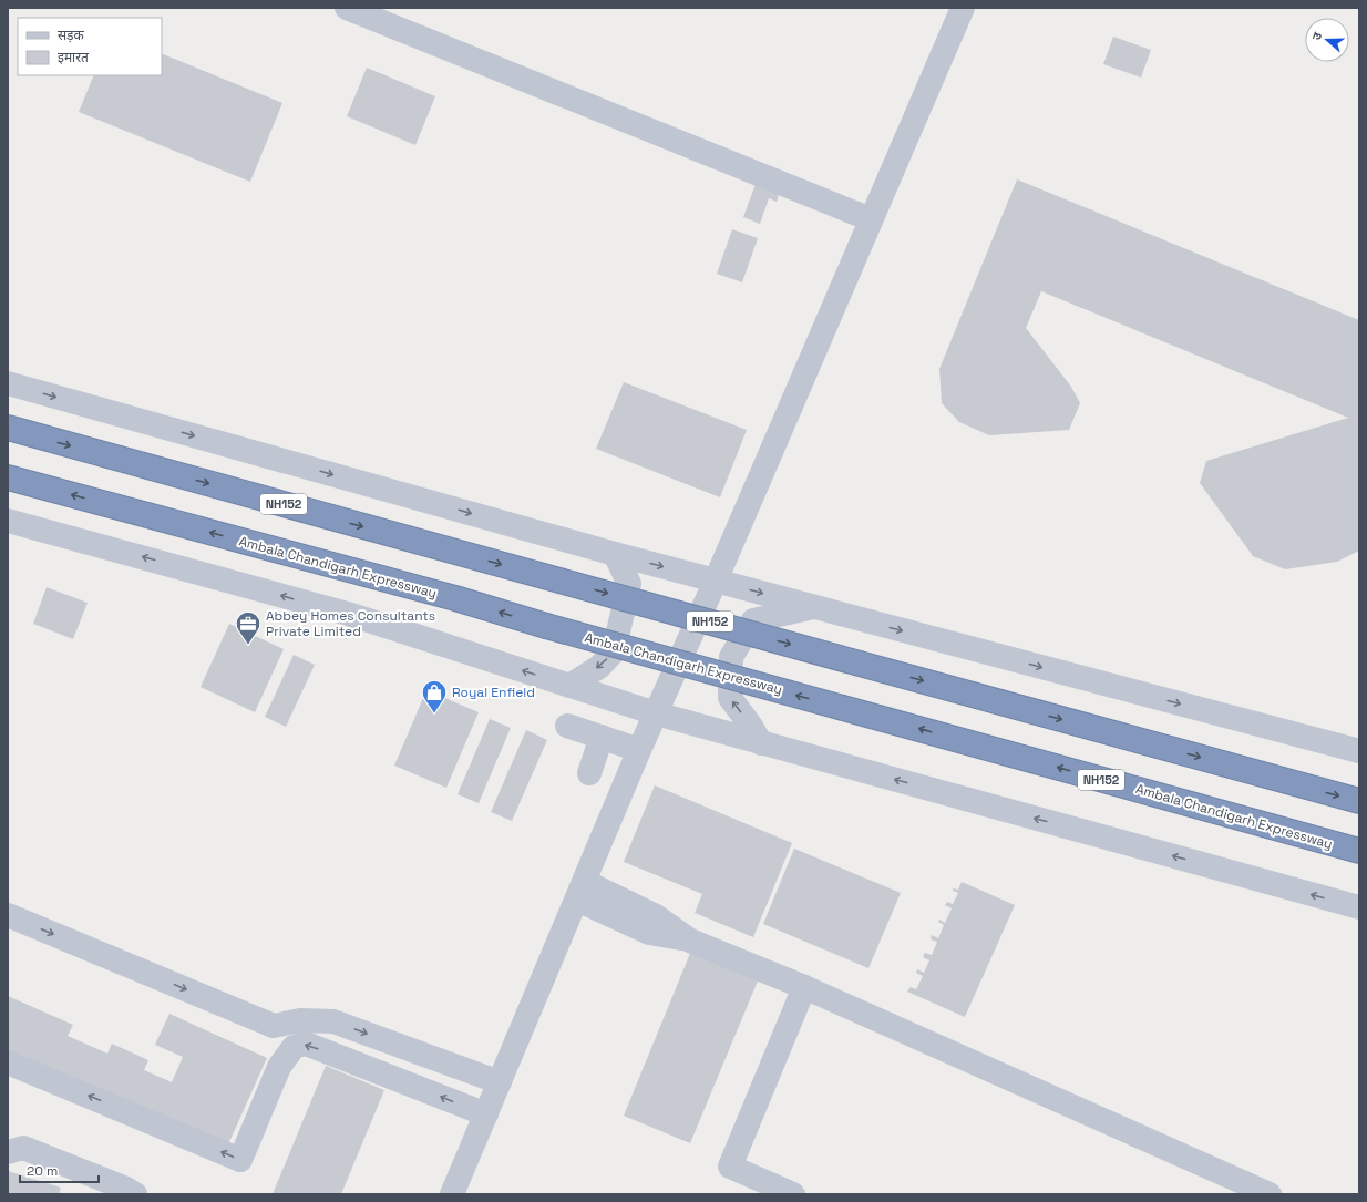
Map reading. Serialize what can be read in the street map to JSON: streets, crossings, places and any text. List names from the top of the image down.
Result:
{
  "streets": {
    "highway": ["NH152", "Ambala Chandigarh Expressway"]
  },
  "places": {
    "office": ["Abbey Homes Consultants Private Limited"],
    "shop": ["Royal Enfield"]
  },
  "legend": ["सड़क", "इमारत"],
  "scale_bar": "20 m",
  "north": "left"
}
